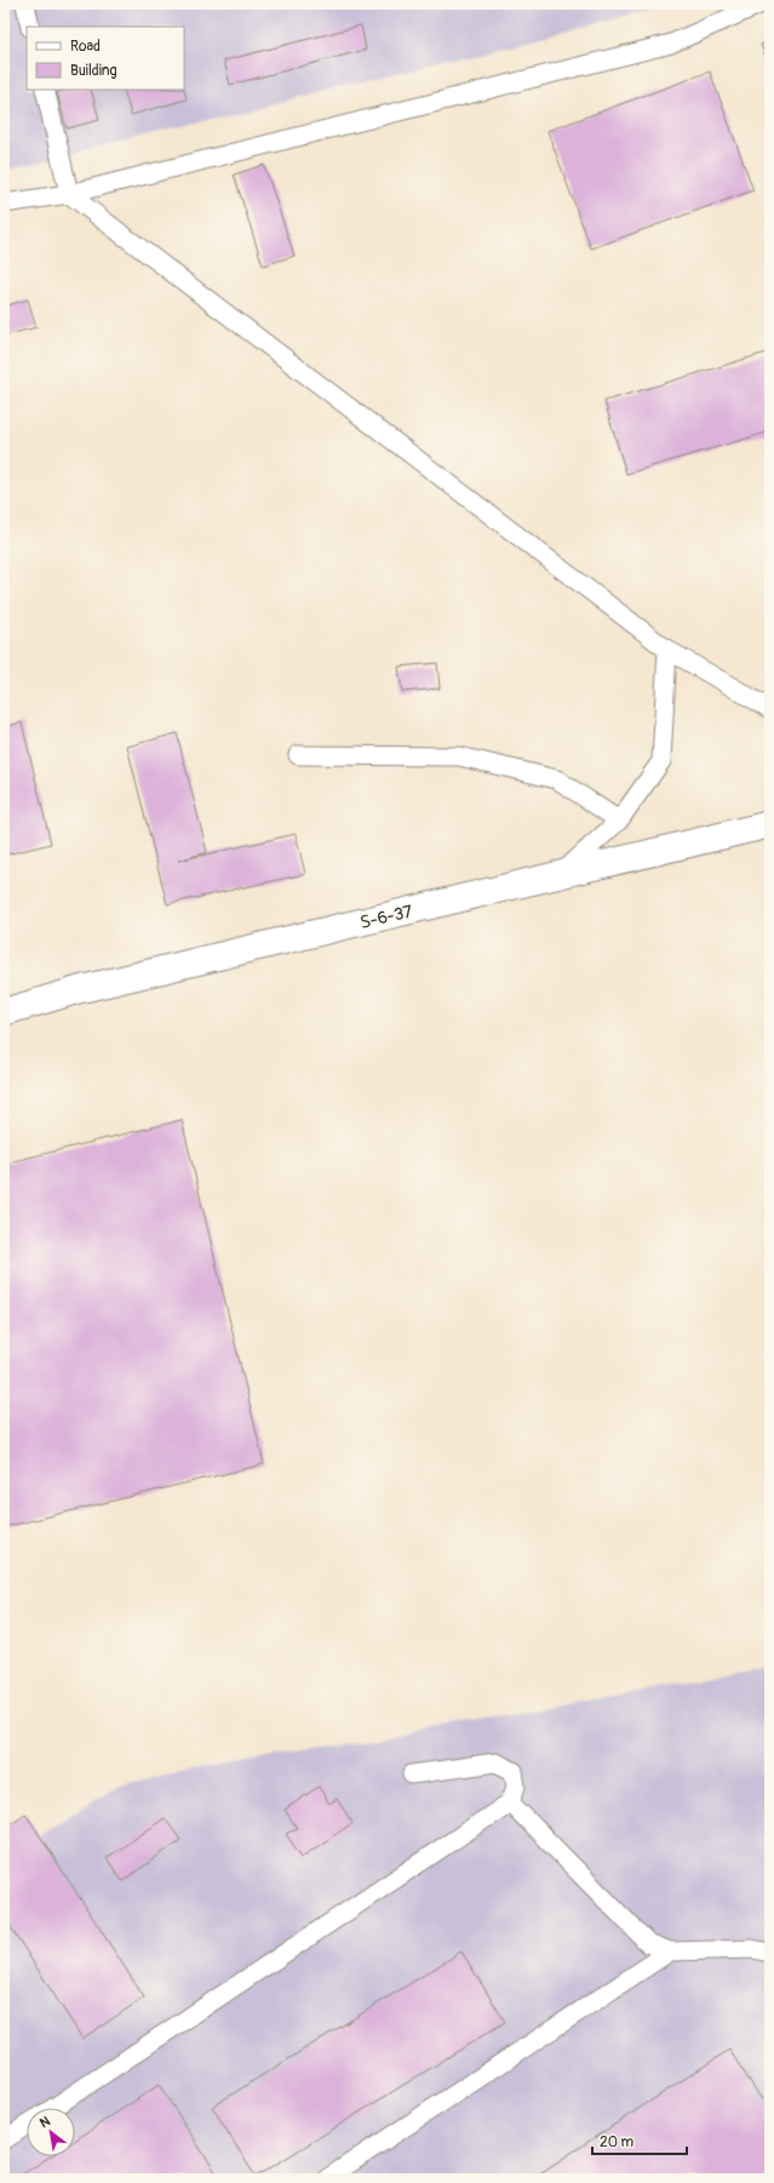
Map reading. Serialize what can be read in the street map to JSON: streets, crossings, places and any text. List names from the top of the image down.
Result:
{
  "streets": {
    "main road": ["Տ-6-37"]
  },
  "legend": ["Road", "Building"],
  "scale_bar": "20 m",
  "north": "top left"
}
